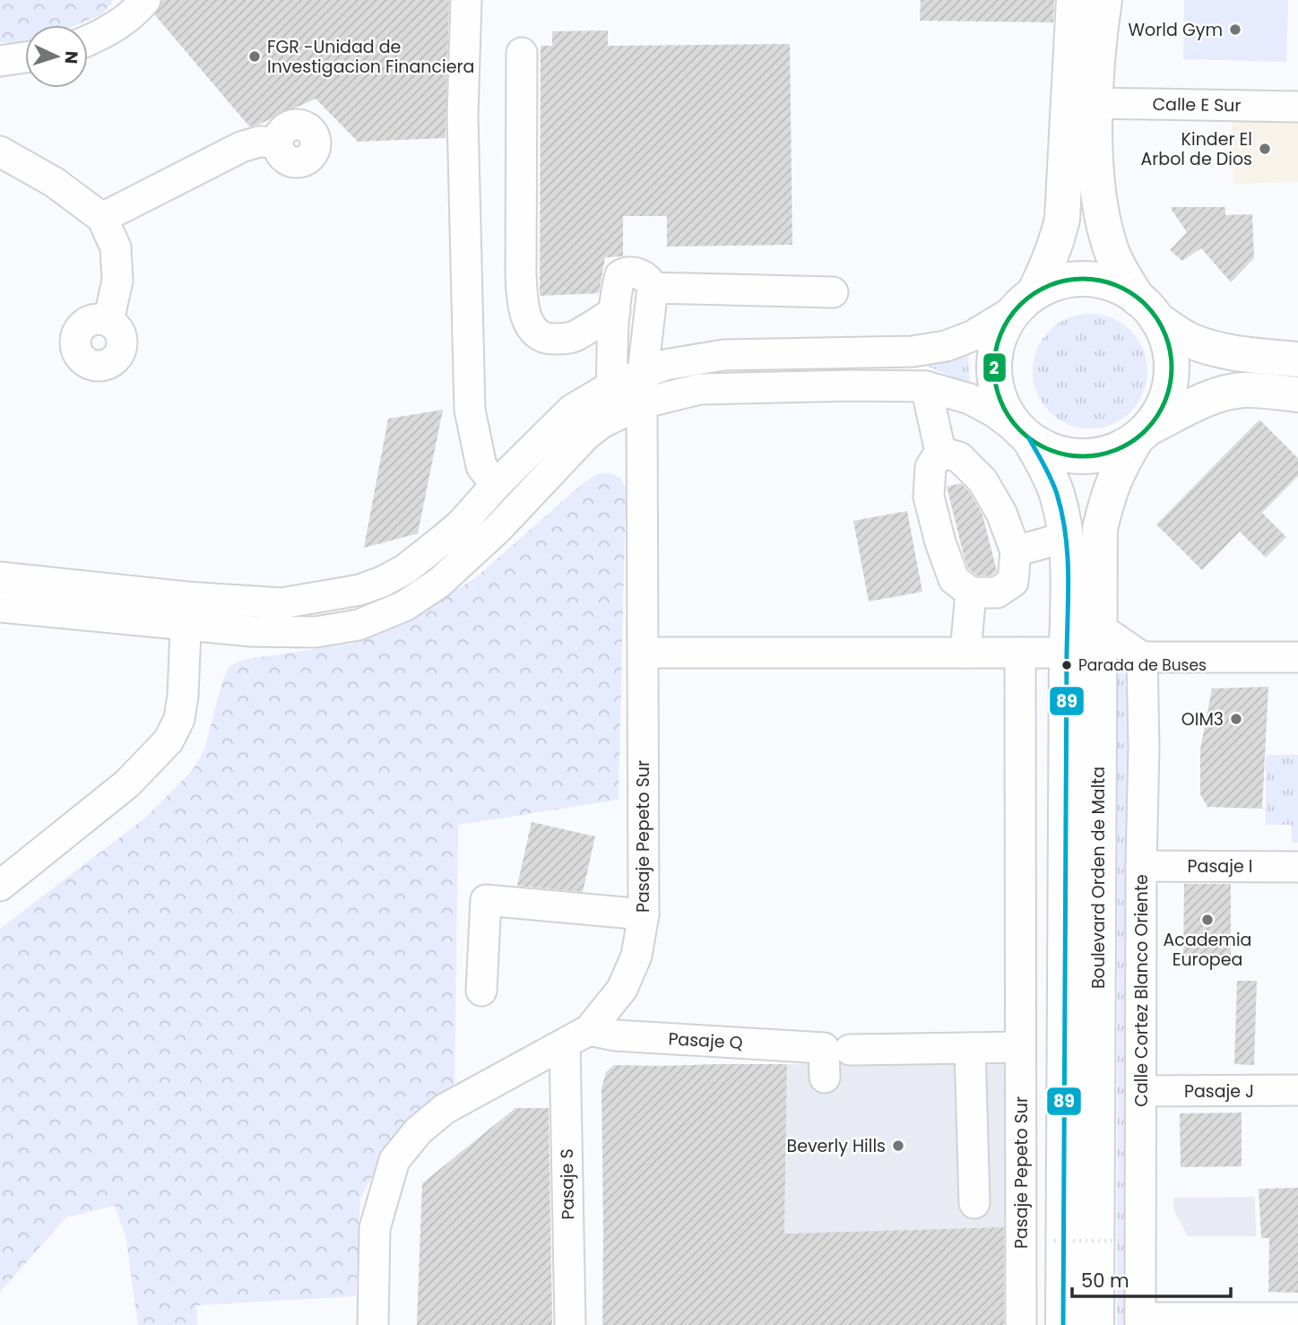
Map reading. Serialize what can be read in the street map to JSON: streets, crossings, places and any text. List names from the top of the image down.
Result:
{
  "streets": {
    "main road": ["Boulevard Orden de Malta"],
    "street": [
      "Calle E Sur",
      "Pasaje Pepeto Sur",
      "Pasaje I",
      "Calle Cortez Blanco Oriente",
      "Pasaje Q",
      "Pasaje J",
      "Pasaje S"
    ]
  },
  "crossings": [
    ["Pasaje Pepeto Sur", "Pasaje Q"],
    ["Pasaje Pepeto Sur", "Pasaje S"],
    ["Pasaje I", "Calle Cortez Blanco Oriente"],
    ["Calle Cortez Blanco Oriente", "Pasaje J"],
    ["Pasaje Q", "Pasaje S"]
  ],
  "places": [
    "World Gym",
    "FGR -Unidad de Investigacion Financiera",
    "Kinder El Arbol de Dios",
    "Parada de Buses",
    "OIM3",
    "Academia Europea",
    "Beverly Hills"
  ],
  "lines": ["transit line 2", "transit line 89"],
  "scale_bar": "50 m",
  "north": "right"
}
